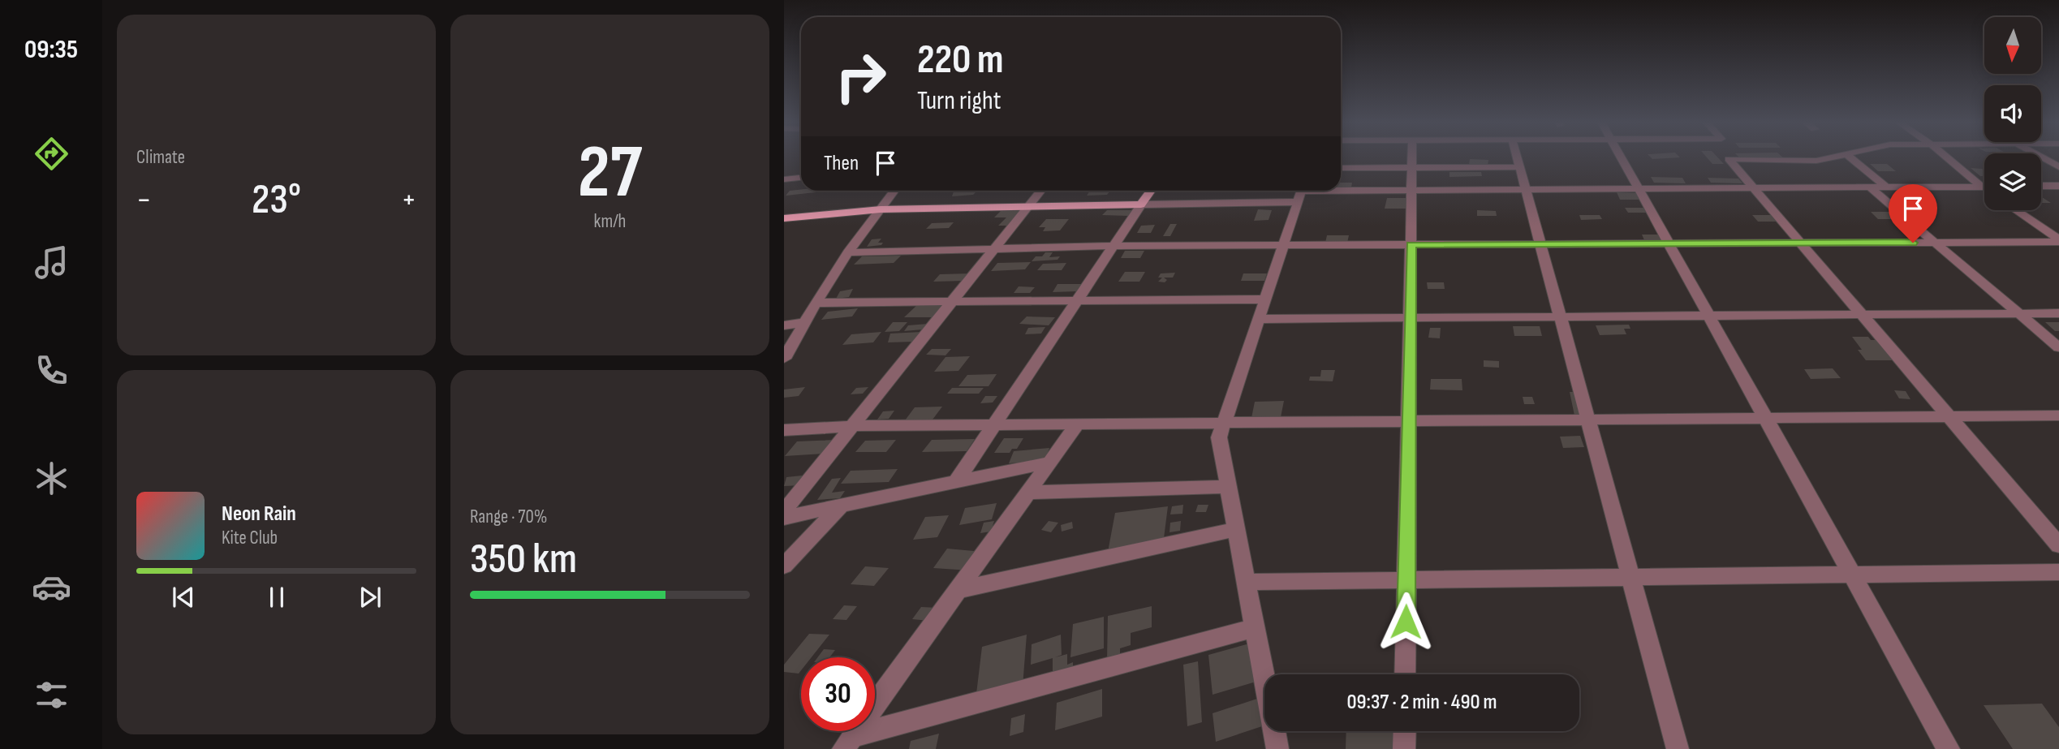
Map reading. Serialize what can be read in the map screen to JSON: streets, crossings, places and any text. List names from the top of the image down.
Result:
{
  "north": "bottom",
  "page": {
    "tabs": "09:35",
    "tile": [
      "Climate",
      ["27", "km/h"],
      ["Range · 70%", "350 km"]
    ],
    "turn": ["220 m", "Turn right"],
    "then": "Then",
    "heat": ["−", "23°", "+"],
    "song": ["Neon Rain", "Kite Club"],
    "limit": "30",
    "trip": "09:37 · 2 min · 490 m"
  }
}
